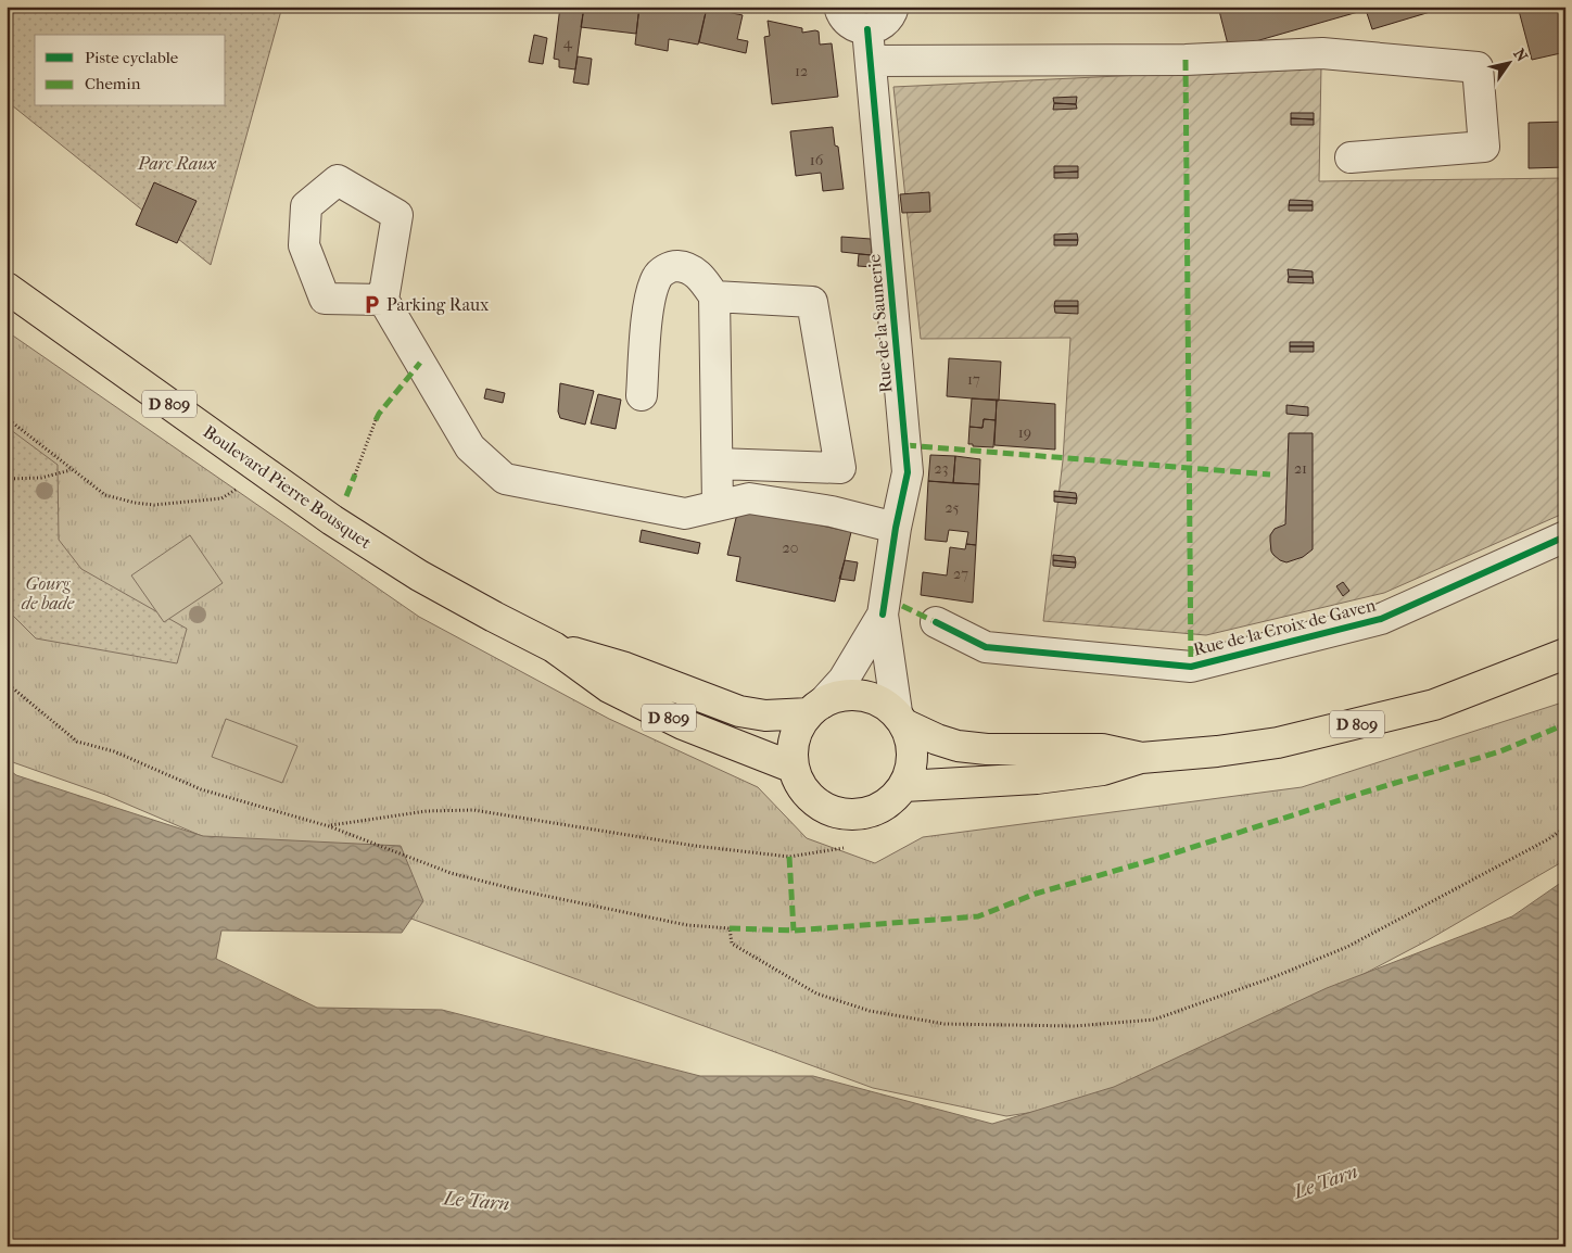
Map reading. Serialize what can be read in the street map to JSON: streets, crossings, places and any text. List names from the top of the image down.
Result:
{
  "streets": {
    "main road": ["D 809", "Boulevard Pierre Bousquet"],
    "street": ["Rue de la Saunerie", "Rue de la Croix de Gaven"]
  },
  "crossings": [
    ["Rue de la Saunerie", "D 809"],
    ["Rue de la Saunerie", "Boulevard Pierre Bousquet"],
    ["D 809", "Boulevard Pierre Bousquet"]
  ],
  "water": ["Le Tarn"],
  "parks": ["Parc Raux", "Gourg de bade"],
  "places": {
    "parking": ["Parking Raux"]
  },
  "house_numbers": [
    "4",
    "12",
    "16",
    "17",
    "19",
    "23",
    "21",
    "25",
    "20",
    "27"
  ],
  "legend": ["Piste cyclable", "Chemin"],
  "north": "top right"
}
